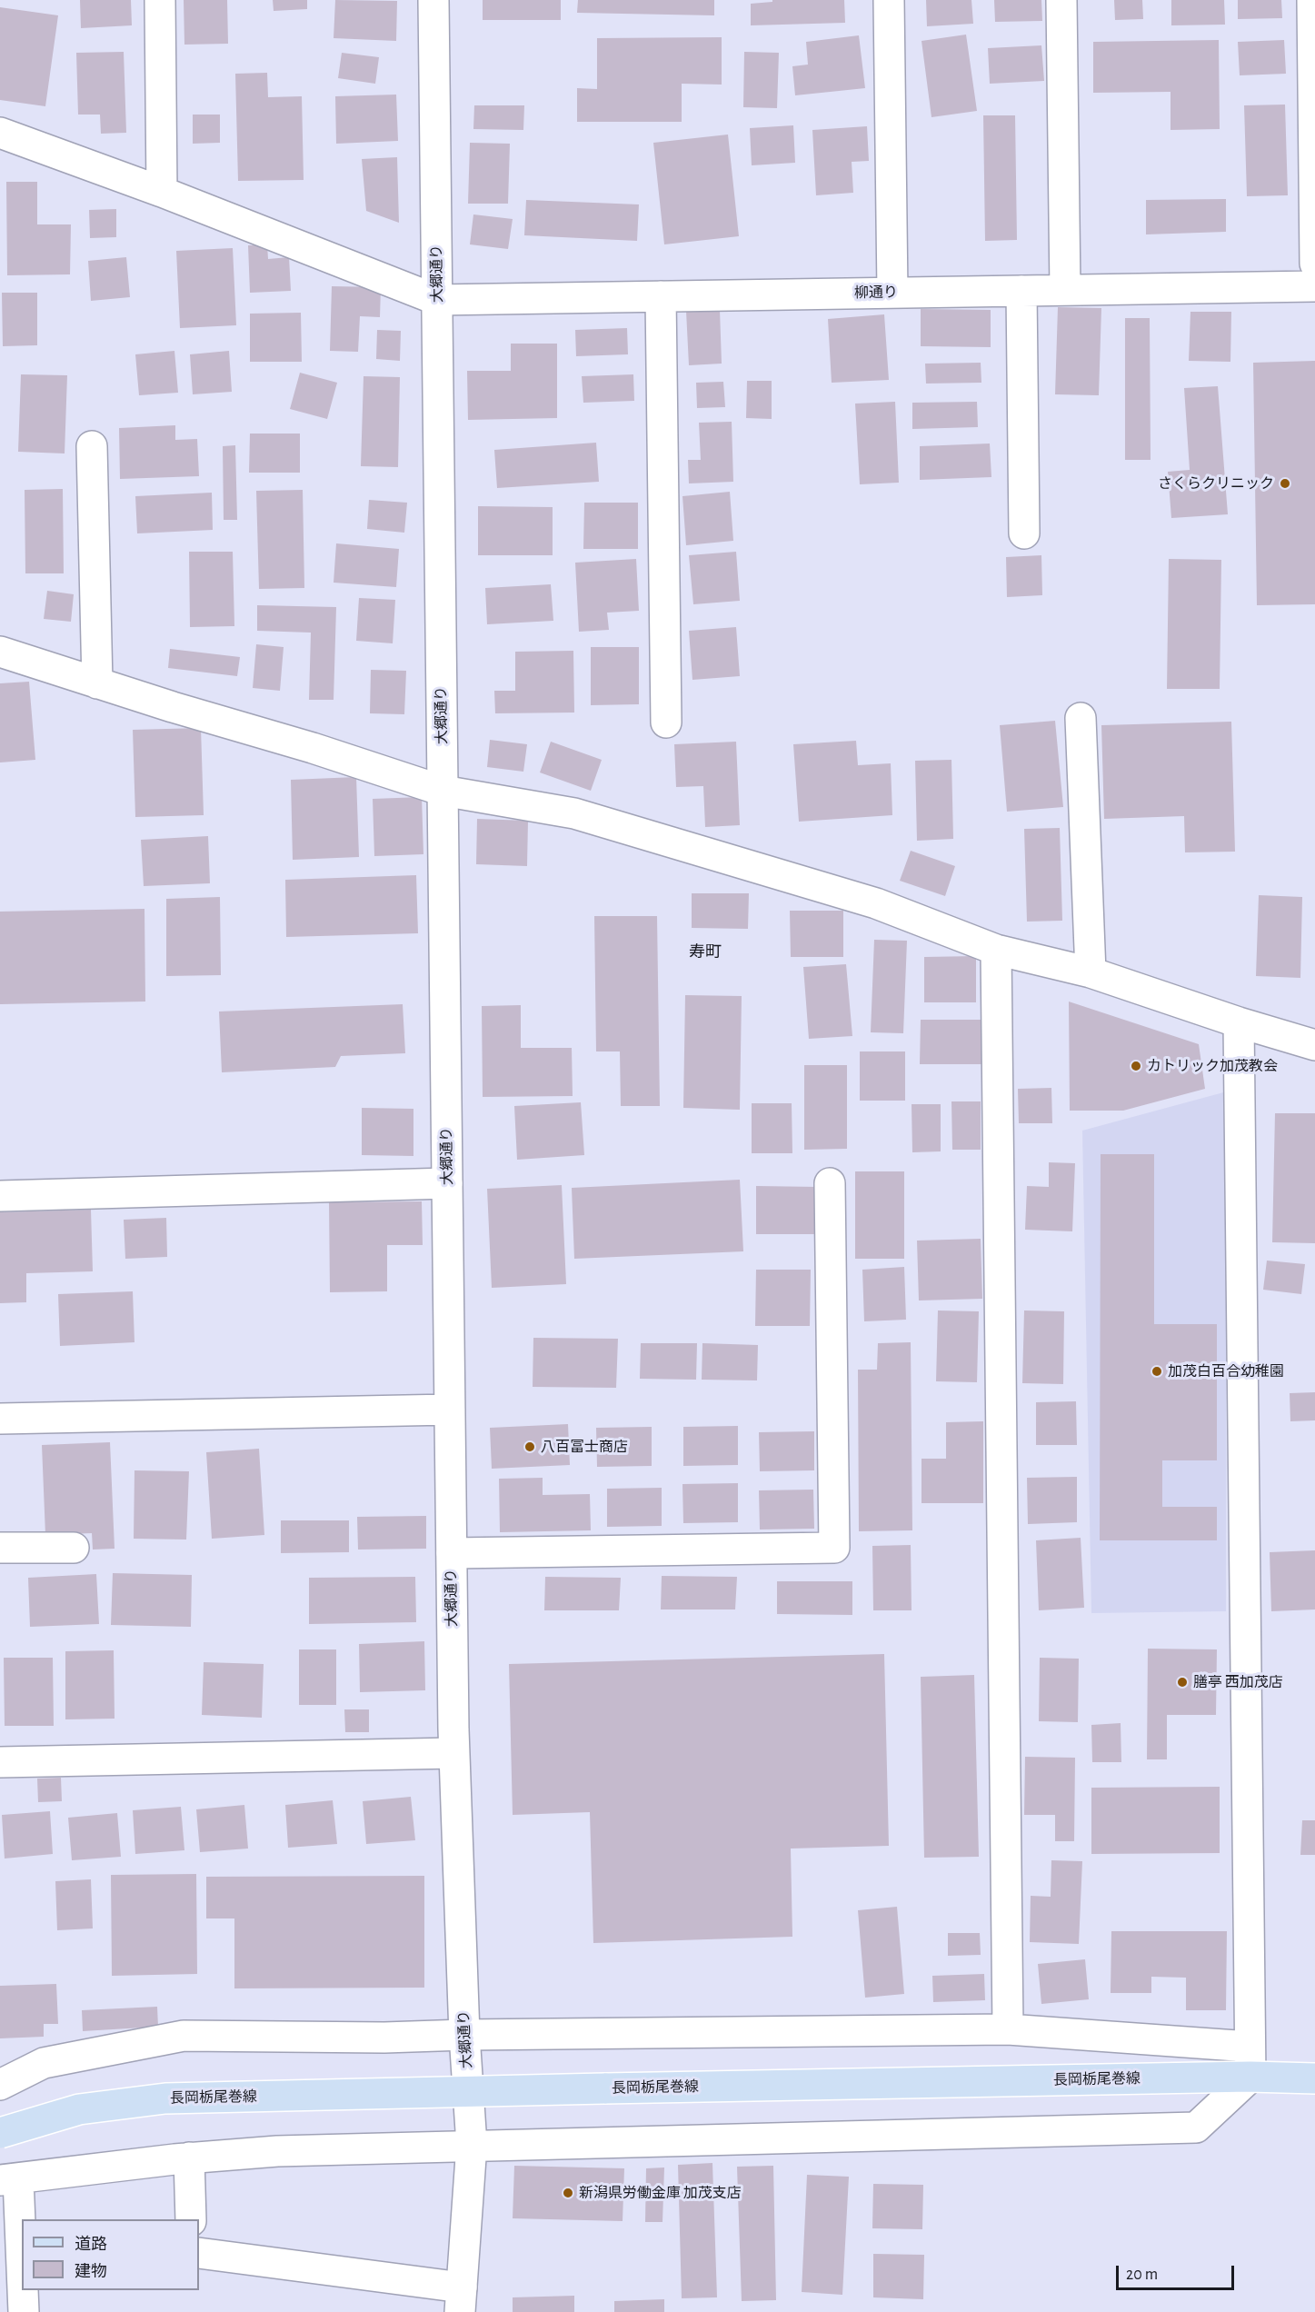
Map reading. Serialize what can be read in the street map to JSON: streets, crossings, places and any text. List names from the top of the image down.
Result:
{
  "streets": {
    "main road": ["長岡栃尾巻線"],
    "street": ["大郷通り", "柳通り"]
  },
  "crossings": [
    ["大郷通り", "柳通り"]
  ],
  "districts": ["寿町"],
  "places": [
    "さくらクリニック",
    "カトリック加茂教会",
    "加茂白百合幼稚園",
    "八百冨士商店",
    "膳亭 西加茂店",
    "新潟県労働金庫 加茂支店"
  ],
  "legend": ["道路", "建物"],
  "scale_bar": "20 m"
}
